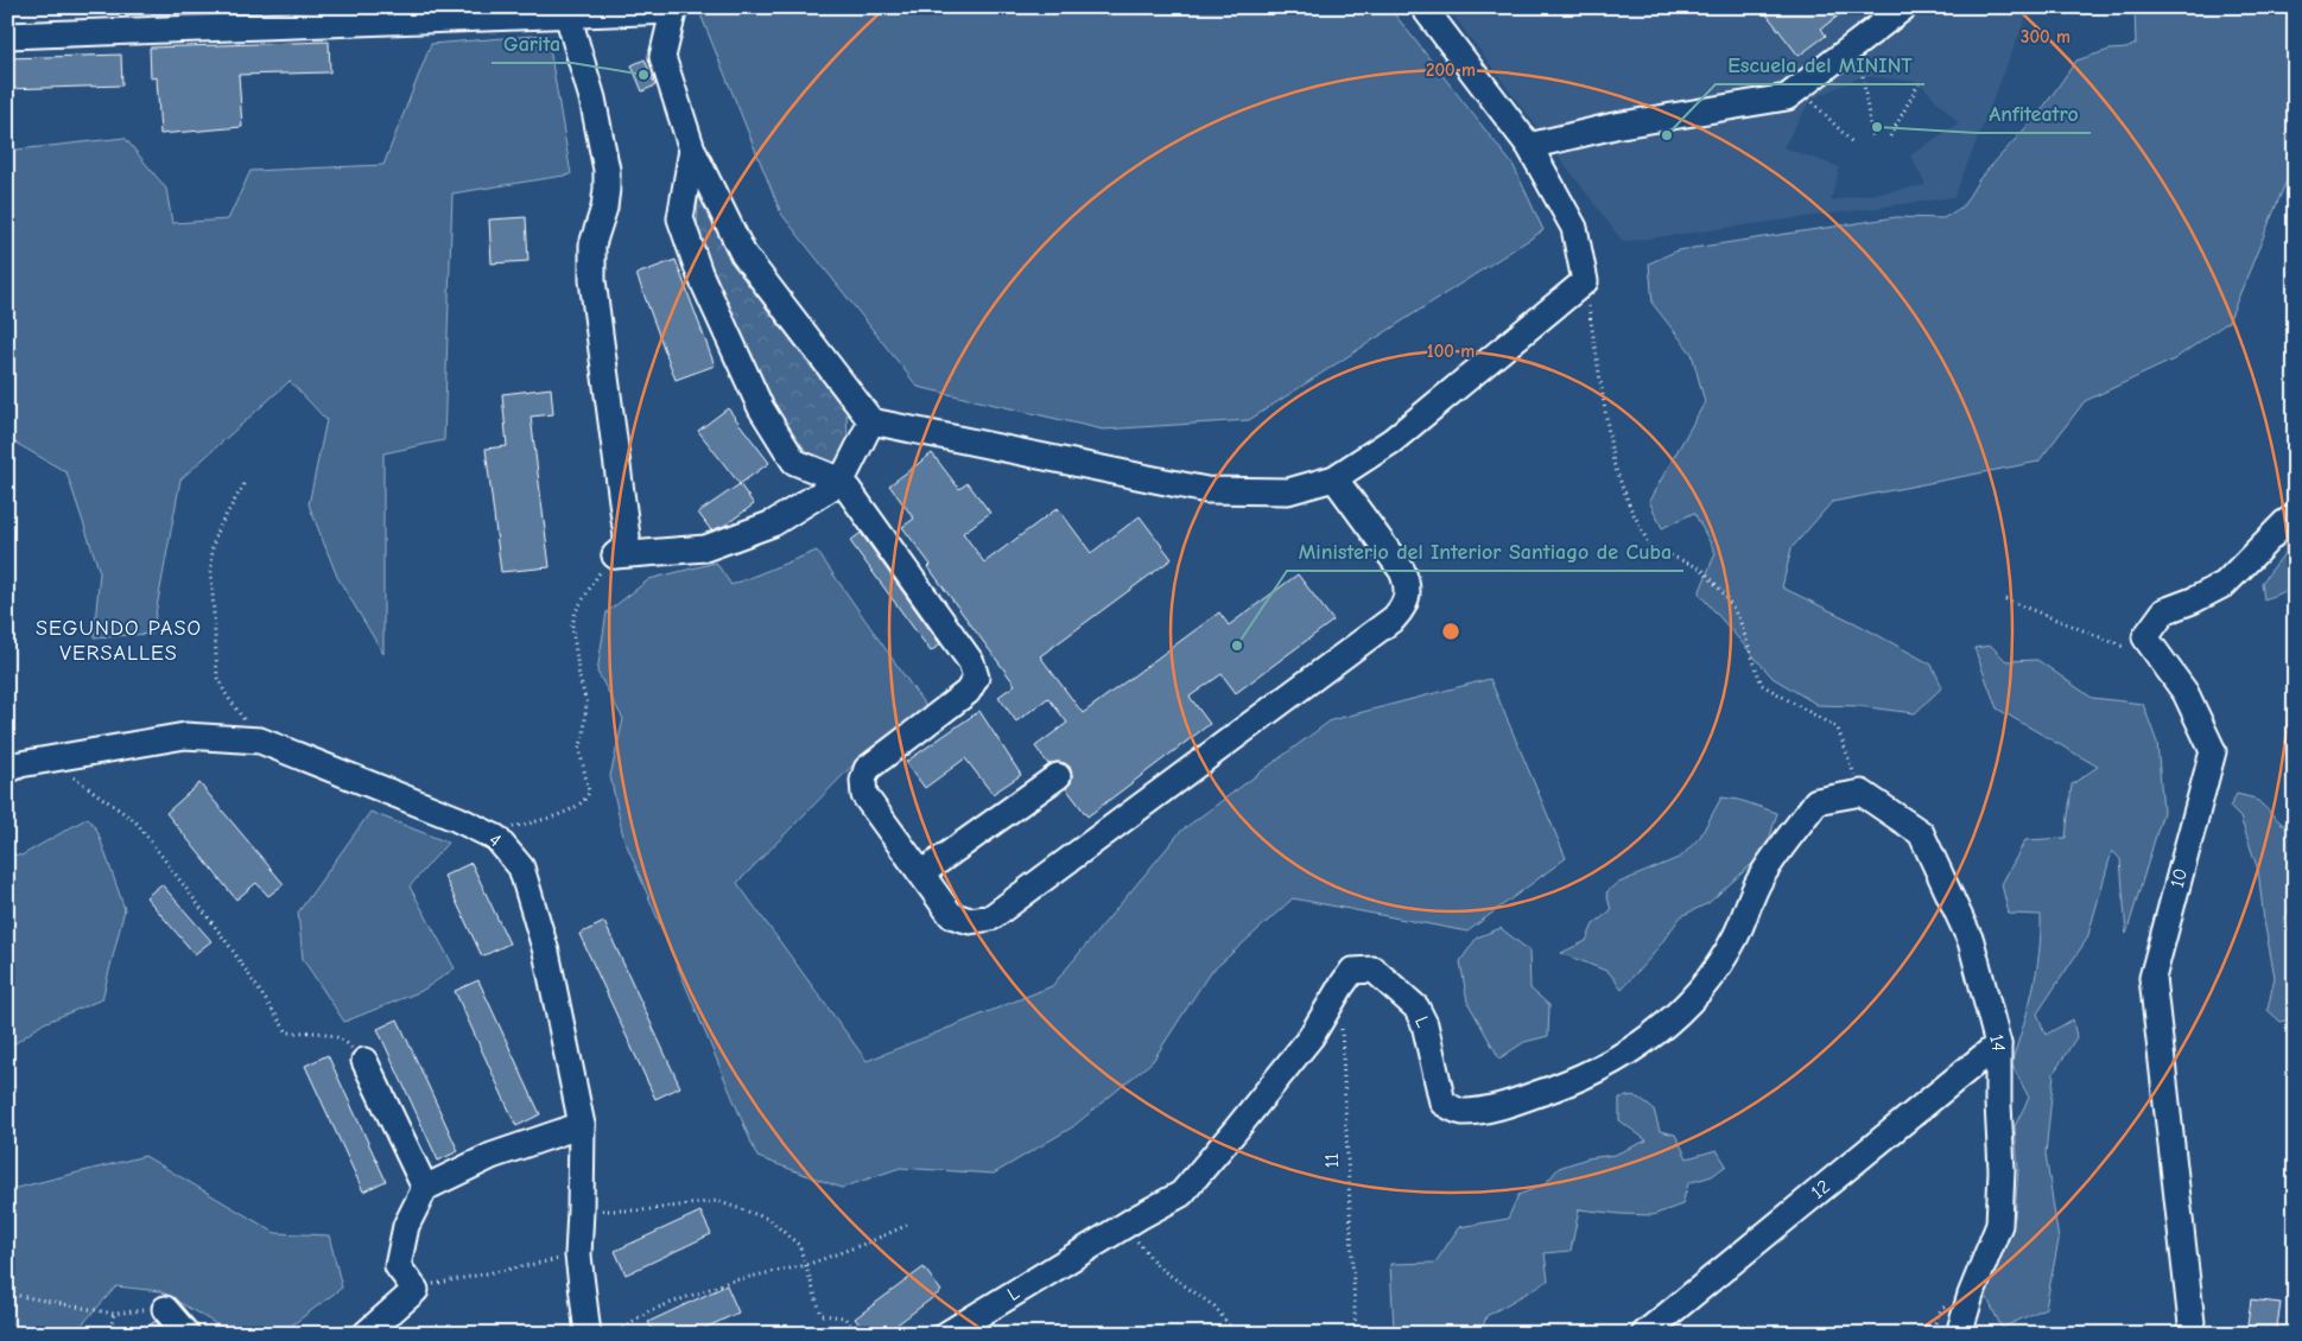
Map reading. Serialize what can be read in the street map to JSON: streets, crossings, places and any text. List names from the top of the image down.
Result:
{
  "streets": {
    "street": [
      "4",
      "10",
      "L",
      "14",
      "12"
    ],
    "path": ["11"]
  },
  "crossings": [
    ["L", "14"],
    ["14", "12"]
  ],
  "districts": ["SEGUNDO PASO VERSALLES"],
  "places": [
    "Garita",
    "Anfiteatro",
    "Escuela del MININT",
    "Ministerio del Interior Santiago de Cuba"
  ],
  "rings": ["300 m", "200 m", "100 m"]
}
